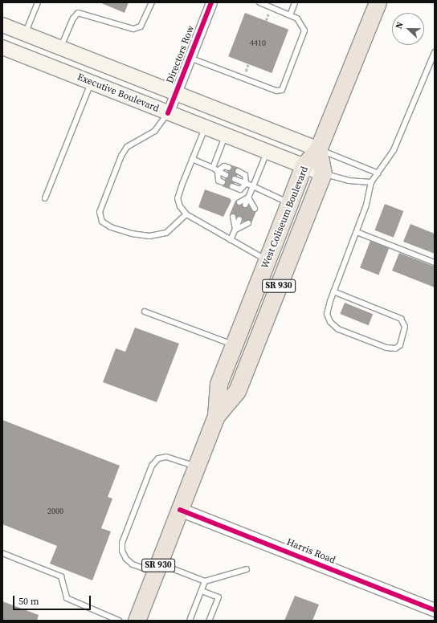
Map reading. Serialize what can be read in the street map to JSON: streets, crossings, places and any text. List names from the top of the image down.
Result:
{
  "streets": {
    "highway": ["West Coliseum Boulevard", "SR 930"],
    "main road": ["Executive Boulevard"],
    "street": ["Directors Row", "Harris Road"]
  },
  "crossings": [
    ["Directors Row", "Executive Boulevard"],
    ["Executive Boulevard", "West Coliseum Boulevard"],
    ["West Coliseum Boulevard", "Harris Road"]
  ],
  "house_numbers": ["4410", "2000"],
  "scale_bar": "50 m",
  "north": "left"
}
